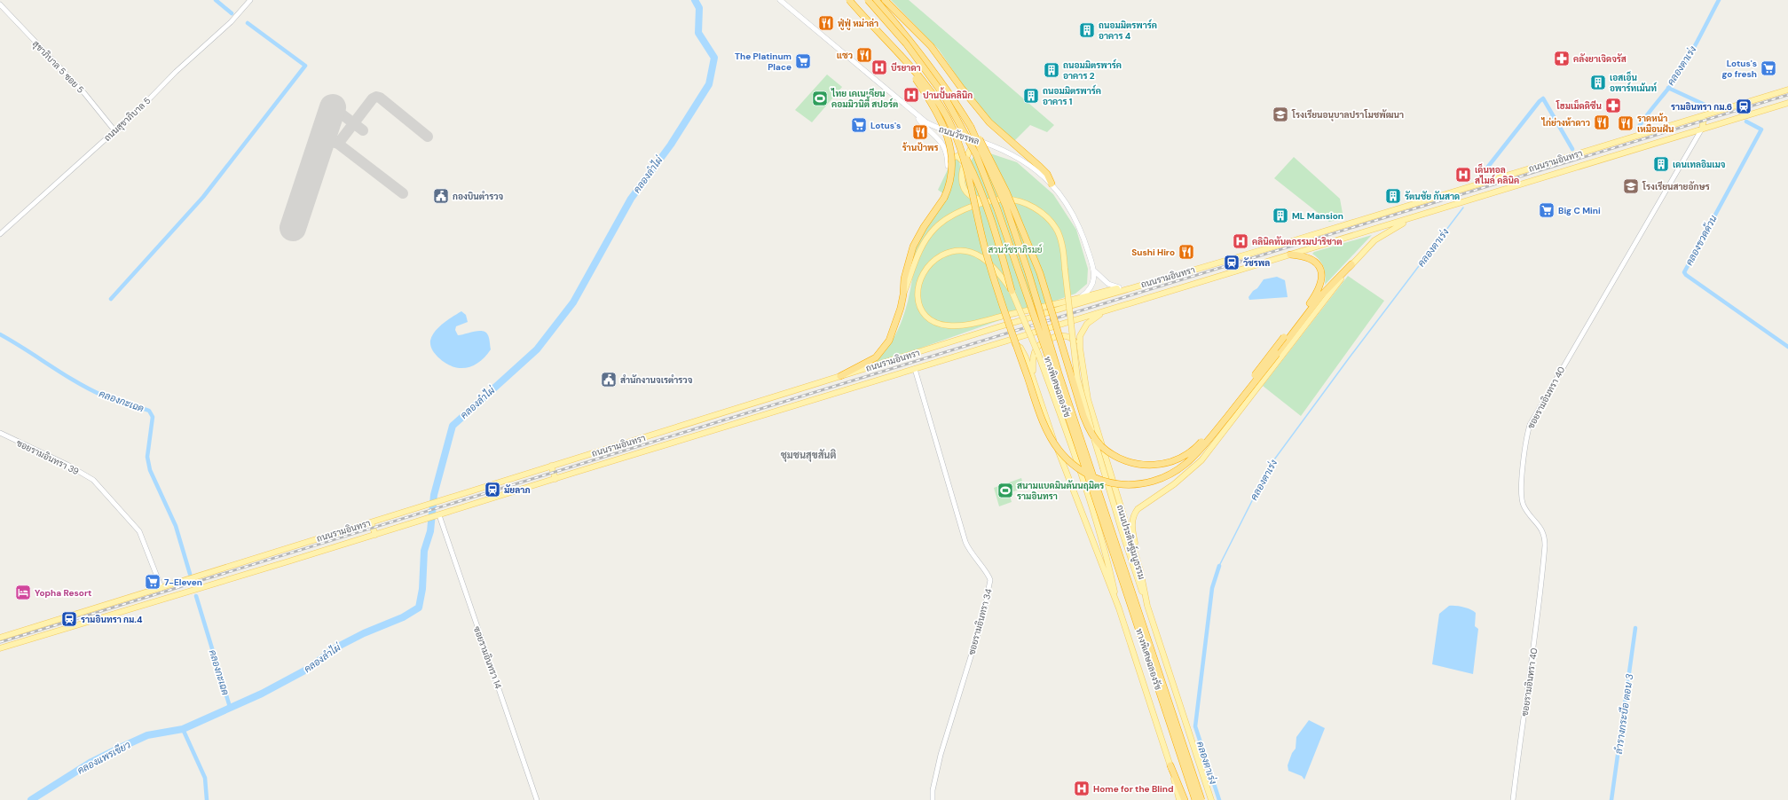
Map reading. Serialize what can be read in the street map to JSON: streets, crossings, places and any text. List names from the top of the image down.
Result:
{
  "streets": {
    "highway": ["ทางพิเศษฉลองรัช"],
    "main road": ["ถนนวัชรพล", "ถนนรามอินทรา", "ถนนประดิษฐ์มนูธรรม"],
    "street": [
      "สุขาภิบาล 5 ซอย 5",
      "ถนนสุขาภิบาล 5",
      "ซอยรามอินทรา 40",
      "ซอยรามอินทรา 39",
      "ซอยรามอินทรา 34",
      "ซอยรามอินทรา 14"
    ]
  },
  "crossings": [
    ["สุขาภิบาล 5 ซอย 5", "ถนนสุขาภิบาล 5"],
    ["ถนนรามอินทรา", "ซอยรามอินทรา 40"],
    ["ถนนรามอินทรา", "ซอยรามอินทรา 39"],
    ["ถนนรามอินทรา", "ถนนประดิษฐ์มนูธรรม"],
    ["ถนนรามอินทรา", "ซอยรามอินทรา 34"],
    ["ถนนรามอินทรา", "ซอยรามอินทรา 14"]
  ],
  "districts": ["ชุมชนสุขสันติ"],
  "water": [
    "คลองตาเร่ง",
    "คลองลำไผ่",
    "คลองขวดด้วน",
    "คลองกะเฉด",
    "ลำรางกระบือ ตอน 3",
    "คลองแพรเขียว"
  ],
  "parks": ["สวนวัชราภิรมย์"],
  "places": {
    "restaurant": [
      "ฟู่ฟู่ หม่าล่า",
      "แซว",
      "ไก่ย่างห้าดาว",
      "ราดหน้า เหมือนฝัน",
      "ร้านป้าพร",
      "Sushi Hiro"
    ],
    "building": [
      "ถนอมมิตรพาร์ค อาคาร 4",
      "ถนอมมิตรพาร์ค อาคาร 2",
      "เอสเอ็น อพาร์ทเม้นท์",
      "ถนอมมิตรพาร์ค อาคาร 1",
      "เดนเทลอิมเมจ",
      "รัตนชัย กันสาด",
      "ML Mansion"
    ],
    "pharmacy": ["คลังยาเจิดจรัส", "โฮมเม็ดดิซีน"],
    "supermarket": [
      "The Platinum Place",
      "Lotus's go fresh",
      "Lotus's",
      "Big C Mini",
      "7-Eleven"
    ],
    "hospital": [
      "บีรยาดา",
      "ปานปั้นคลินิก",
      "เด็นทอล สไมล์ คลินิค",
      "คลินิคทันตกรรมปาริชาต",
      "Home for the Blind"
    ],
    "sports": ["ไทย เคเนเดียน คอมมิวนิตี้ สปอร์ต", "สนามแบดมินตันนฤมิตร รามอินทรา"],
    "station": [
      "รามอินทรา กม.6",
      "วัชรพล",
      "มัยลาภ",
      "รามอินทรา กม.4"
    ],
    "school or university": ["โรงเรียนอนุบาลปราโมชพัฒนา", "โรงเรียนสายอักษร"],
    "public building": ["กองบินตำรวจ", "สำนักงานจเรตำรวจ"],
    "hotel": ["Yopha Resort"]
  }
}
